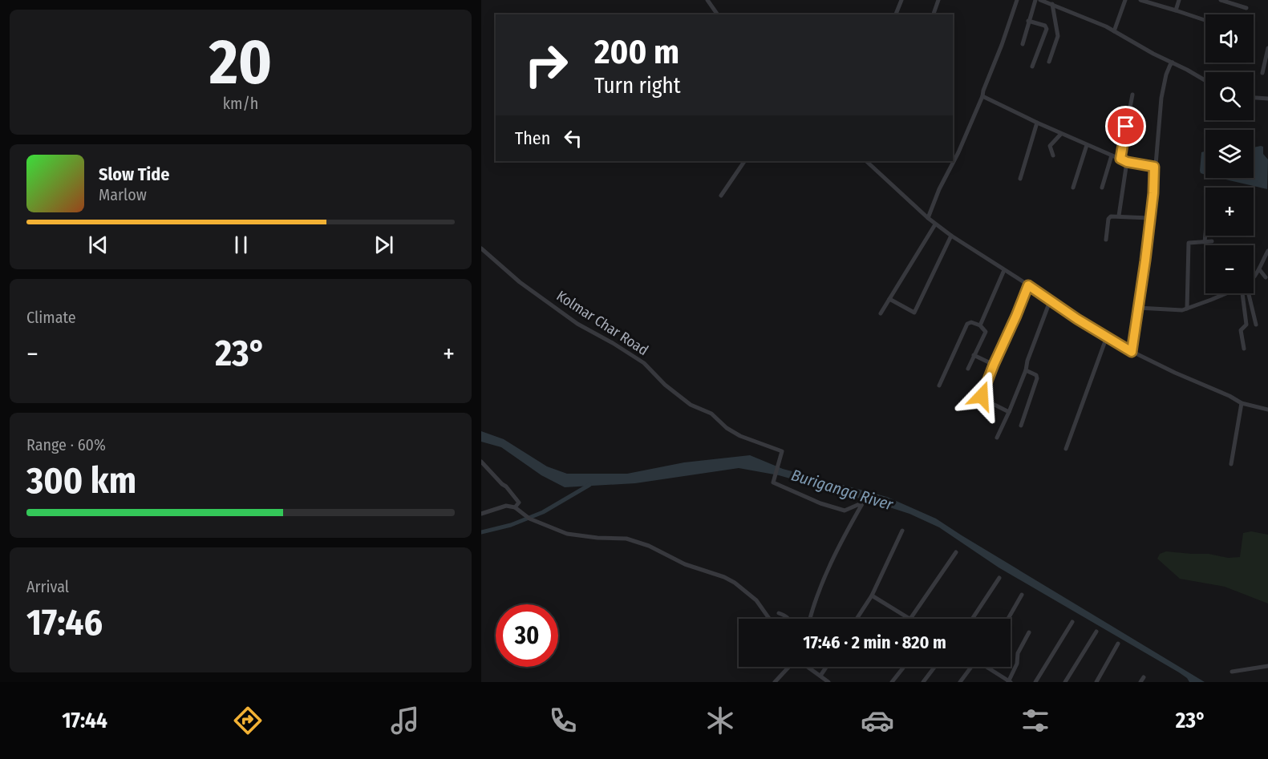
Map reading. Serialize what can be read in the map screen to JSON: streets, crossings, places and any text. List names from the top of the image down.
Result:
{
  "streets": {
    "street": ["Kolmar Char Road"]
  },
  "water": ["Buriganga River"],
  "page": {
    "tile": [
      ["20", "km/h"],
      "Climate",
      ["Range · 60%", "300 km"],
      ["Arrival", "17:46"]
    ],
    "map_buttons": ["+", "−"],
    "turn": ["200 m", "Turn right"],
    "then": "Then",
    "song": ["Slow Tide", "Marlow"],
    "heat": ["−", "23°", "+"],
    "limit": "30",
    "trip": "17:46 · 2 min · 820 m",
    "tabs": ["17:44", "23°"]
  }
}
